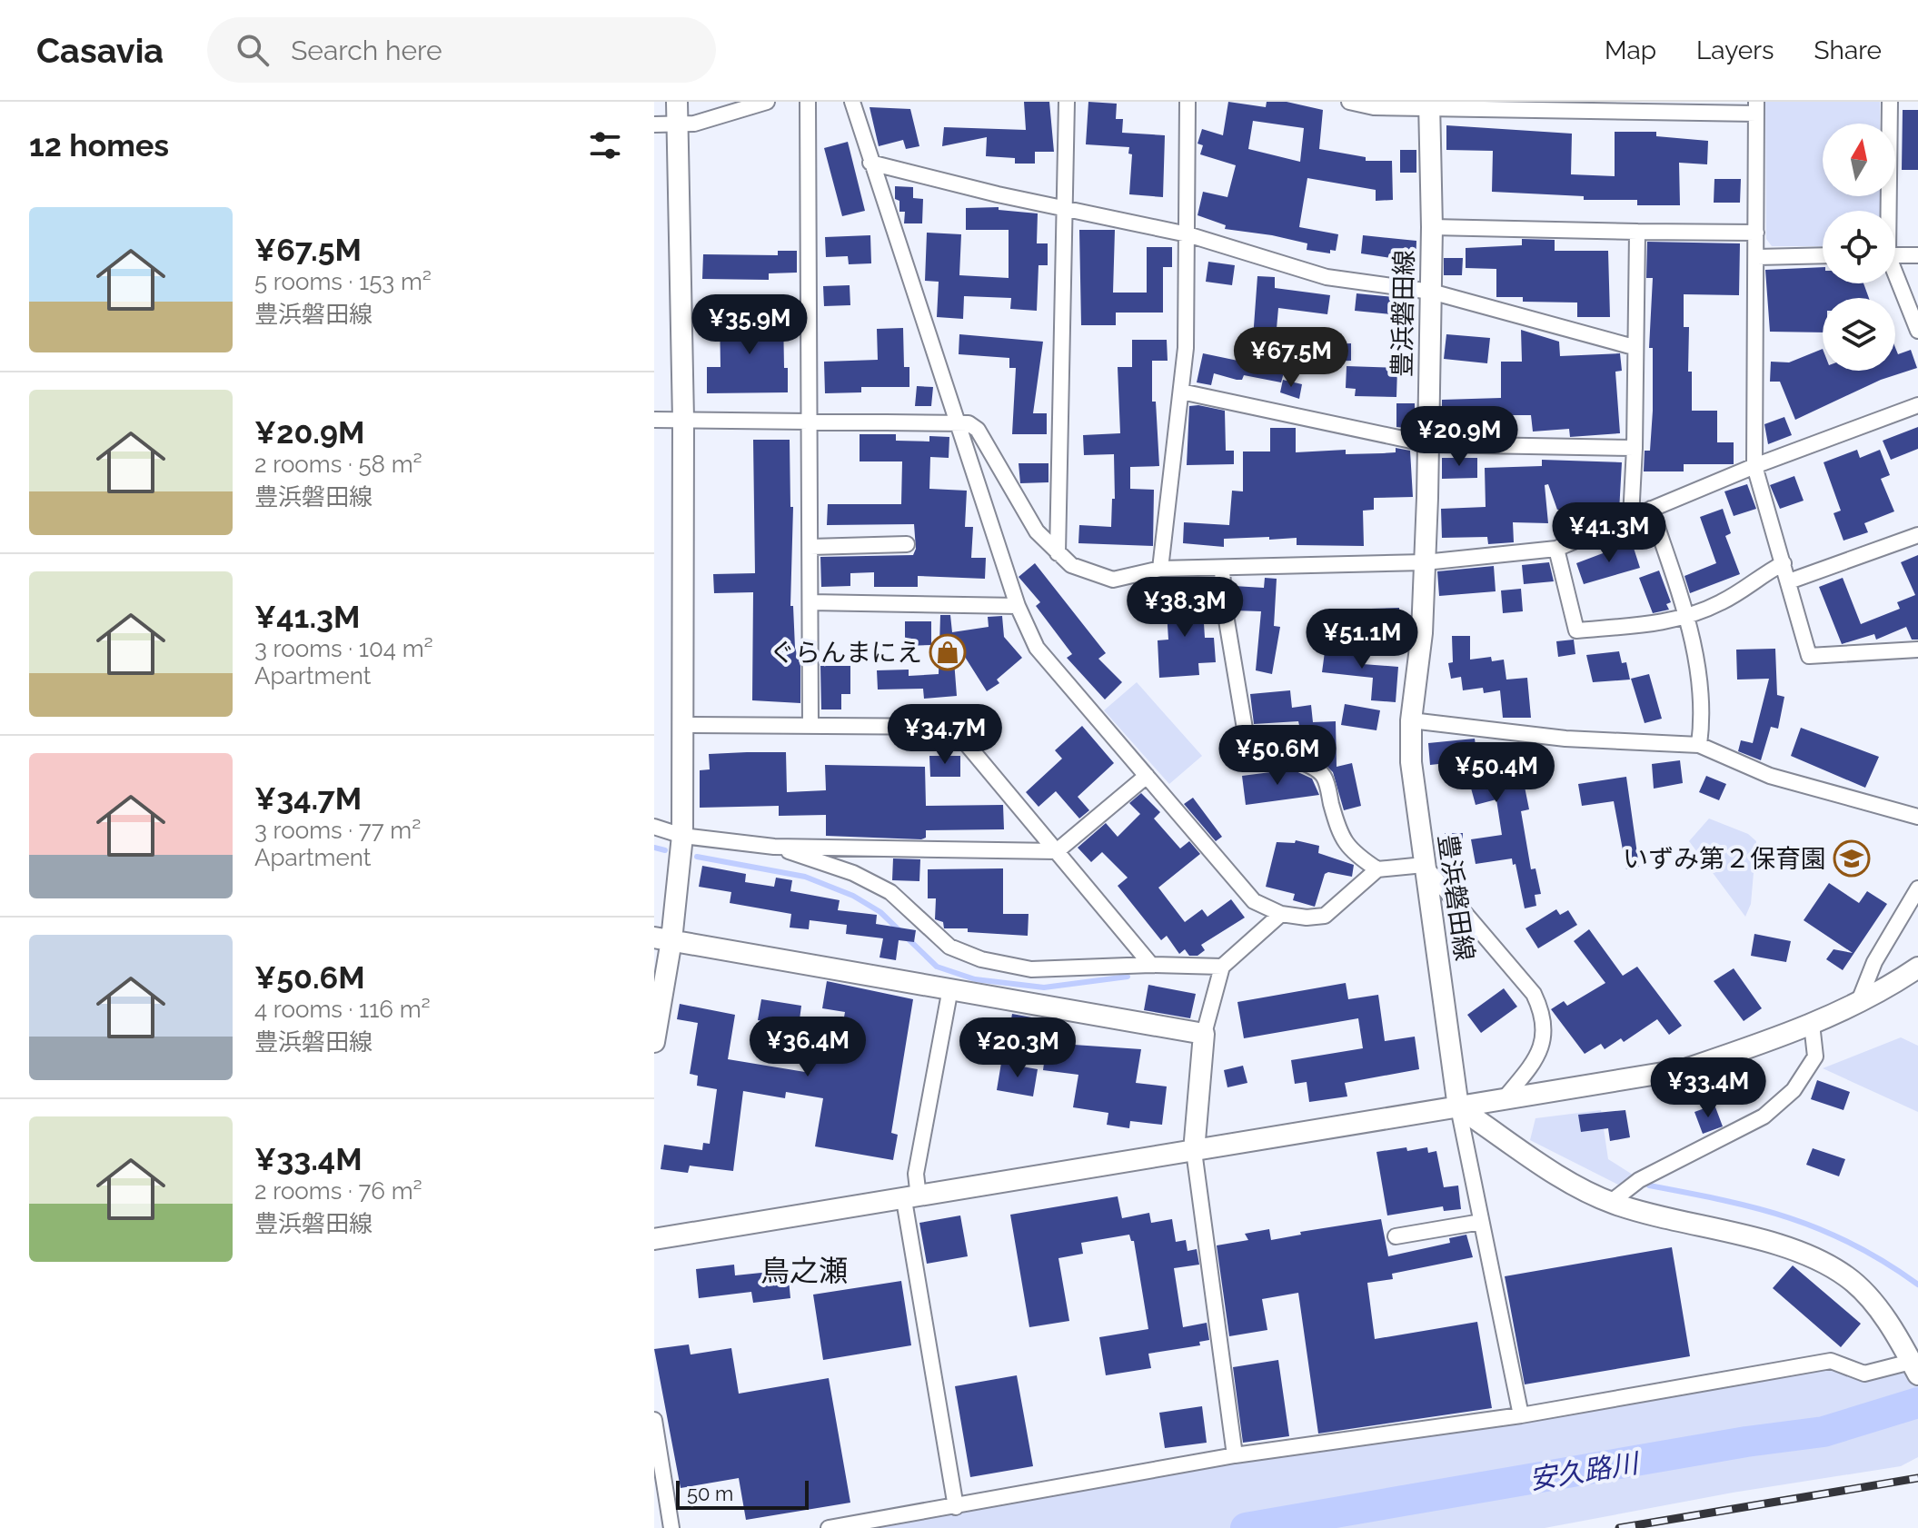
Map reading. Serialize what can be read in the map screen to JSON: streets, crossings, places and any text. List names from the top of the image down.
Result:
{
  "streets": {
    "street": ["豊浜磐田線"]
  },
  "districts": ["鳥之瀬"],
  "water": ["安久路川"],
  "places": {
    "shop": ["ぐらんまにえ"],
    "school or university": ["いずみ第２保育園"]
  },
  "scale_bar": "50 m",
  "north": "top",
  "page": {
    "header": "Casavia",
    "search": "Search here",
    "nav": ["Map", "Layers", "Share"],
    "heading": "12 homes",
    "list": [
      {
        "name": "¥67.5M",
        "note": "5 rooms · 153 m² · 豊浜磐田線"
      },
      {
        "name": "¥20.9M",
        "note": "2 rooms · 58 m² · 豊浜磐田線"
      },
      {
        "name": "¥41.3M",
        "note": "3 rooms · 104 m² · Apartment"
      },
      {
        "name": "¥34.7M",
        "note": "3 rooms · 77 m² · Apartment"
      },
      {
        "name": "¥50.6M",
        "note": "4 rooms · 116 m² · 豊浜磐田線"
      },
      {
        "name": "¥33.4M",
        "note": "2 rooms · 76 m² · 豊浜磐田線"
      }
    ],
    "price": [
      "¥35.9M",
      "¥67.5M",
      "¥20.9M",
      "¥41.3M",
      "¥38.3M",
      "¥51.1M",
      "¥34.7M",
      "¥50.6M",
      "¥50.4M",
      "¥36.4M",
      "¥20.3M",
      "¥33.4M"
    ],
    "scale": "50 m"
  }
}
